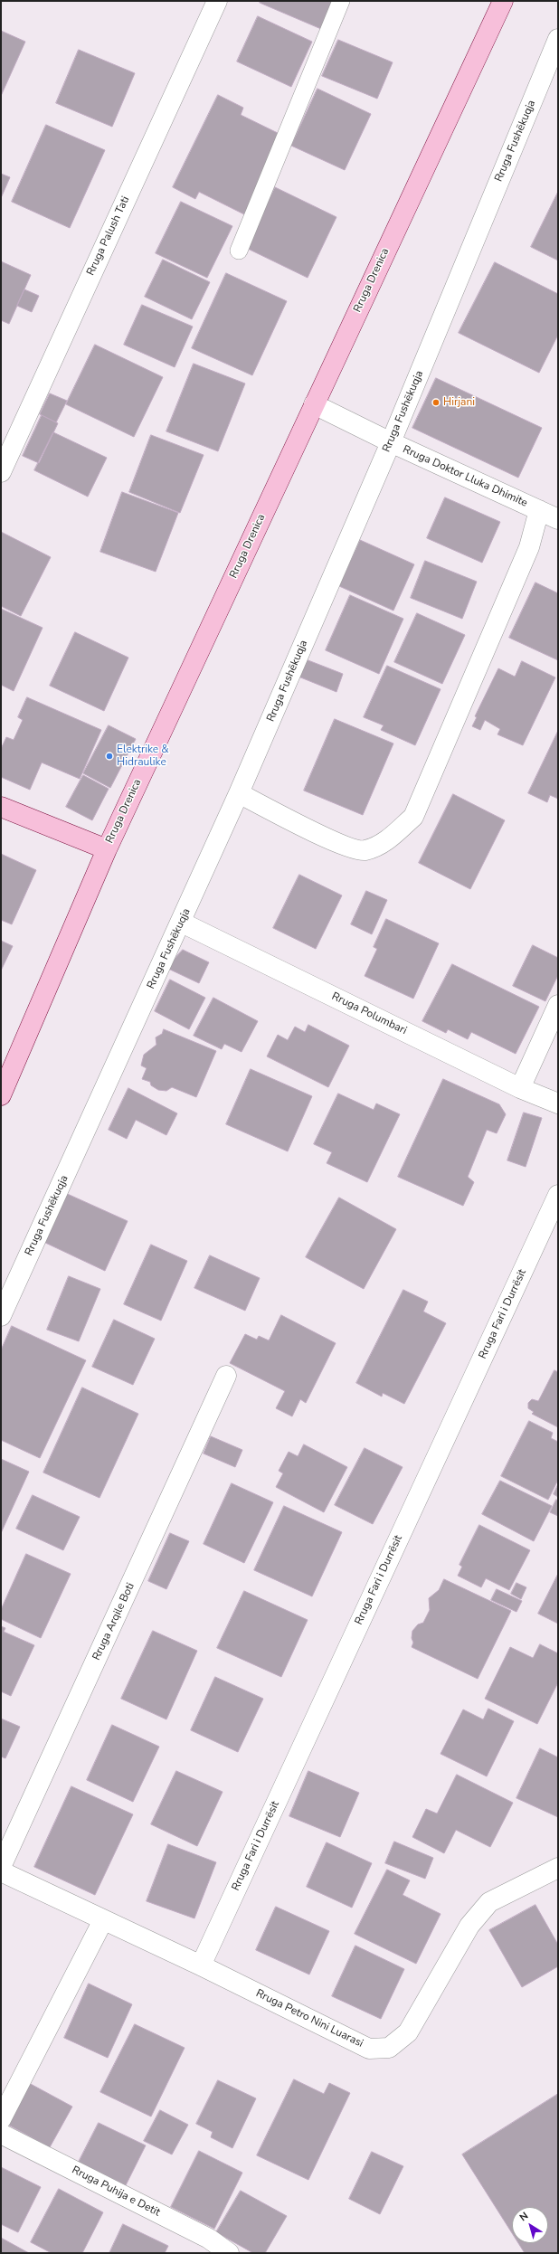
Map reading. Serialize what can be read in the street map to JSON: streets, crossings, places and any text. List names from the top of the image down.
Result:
{
  "streets": {
    "street": [
      "Rruga Fushëkuqja",
      "Rruga Palush Tati",
      "Rruga Drenica",
      "Rruga Doktor Lluka Dhimite",
      "Rruga Polumbari",
      "Rruga Fari i Durrësit",
      "Rruga Arqile Boti",
      "Rruga Petro Nini Luarasi",
      "Rruga Puhija e Detit"
    ]
  },
  "crossings": [
    ["Rruga Fushëkuqja", "Rruga Doktor Lluka Dhimite"],
    ["Rruga Fushëkuqja", "Rruga Polumbari"],
    ["Rruga Drenica", "Rruga Doktor Lluka Dhimite"],
    ["Rruga Fari i Durrësit", "Rruga Petro Nini Luarasi"]
  ],
  "places": ["Hirjani", "Elektrike & Hidraulike"],
  "north": "top left"
}
